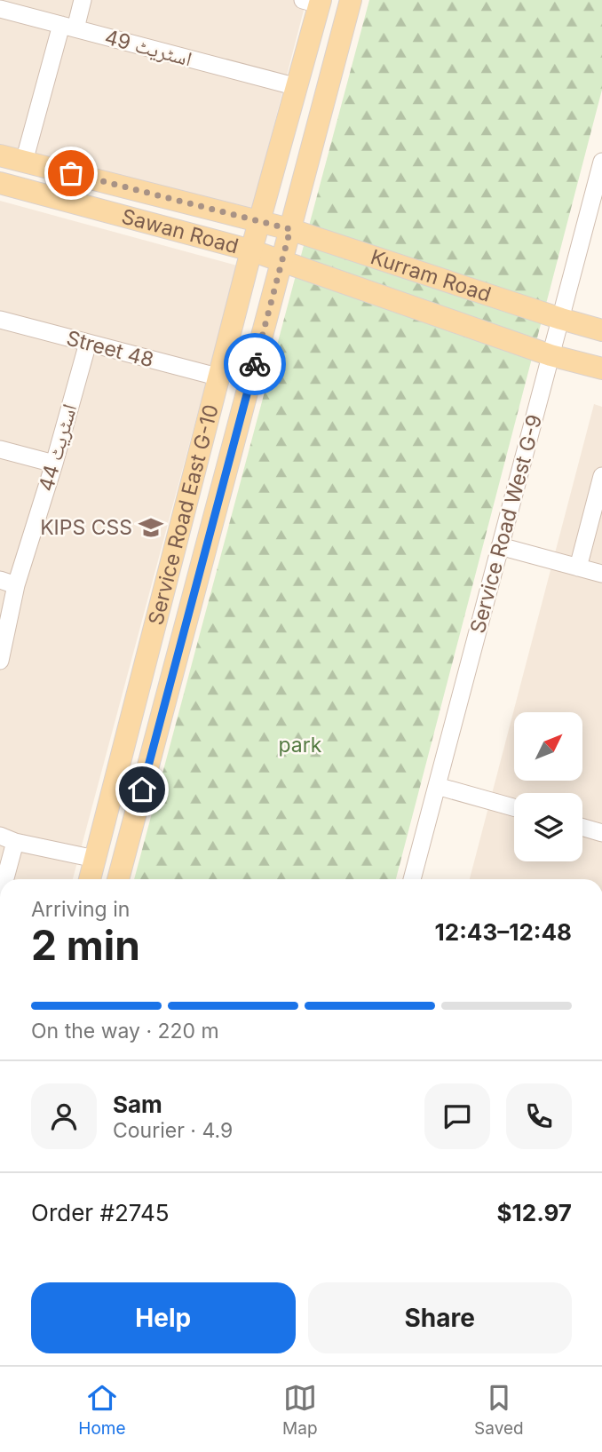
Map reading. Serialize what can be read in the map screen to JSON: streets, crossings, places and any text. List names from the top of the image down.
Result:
{
  "streets": {
    "main road": ["Sawan Road", "Kurram Road", "Service Road East G-10"],
    "street": [
      "اسٹریٹ 49",
      "Street 48",
      "اسٹریٹ 44",
      "Service Road West G-9"
    ]
  },
  "crossings": [
    ["اسٹریٹ 49", "Service Road East G-10"],
    ["Sawan Road", "Kurram Road"],
    ["Sawan Road", "Service Road East G-10"],
    ["Sawan Road", "Service Road West G-9"],
    ["Kurram Road", "Service Road East G-10"],
    ["Kurram Road", "Service Road West G-9"],
    ["Street 48", "اسٹریٹ 44"],
    ["Street 48", "Service Road East G-10"]
  ],
  "parks": ["park"],
  "places": {
    "school or university": ["KIPS CSS"]
  },
  "north": "top right",
  "page": {
    "heading": ["2 min", "Arriving in", "12:43–12:48"],
    "panel": [
      "Sam",
      "Courier · 4.9",
      "Order #2745",
      "$12.97"
    ],
    "bar": "On the way · 220 m",
    "buttons": ["Help", "Share"],
    "tabs": ["Home", "Map", "Saved"]
  }
}
